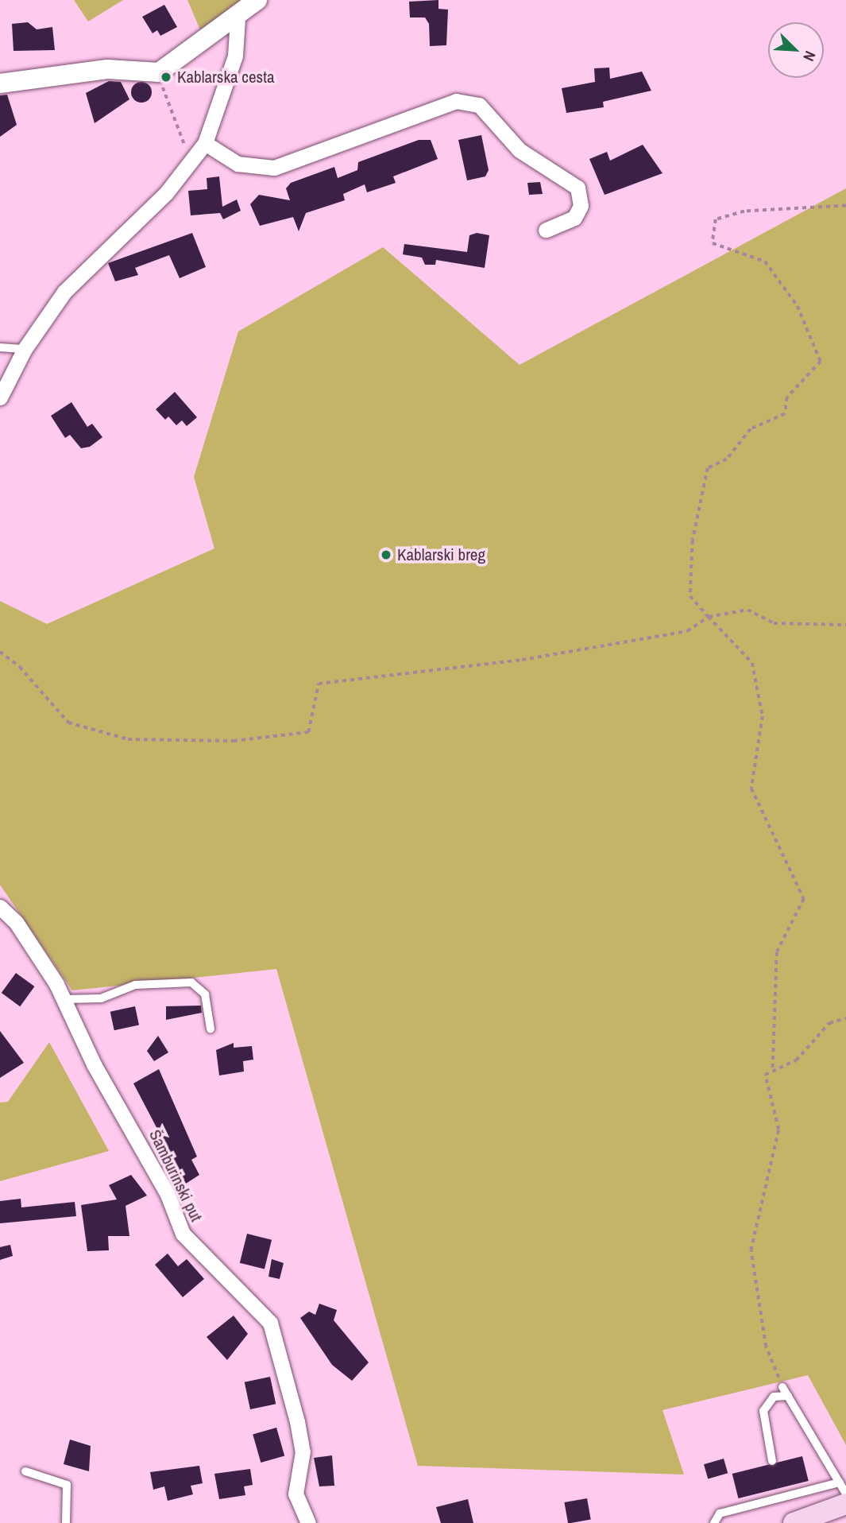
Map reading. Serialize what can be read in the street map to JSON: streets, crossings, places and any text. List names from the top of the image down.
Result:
{
  "streets": {
    "street": ["Šamburinski put"]
  },
  "places": ["Kablarska cesta", "Kablarski breg"],
  "north": "bottom right"
}
